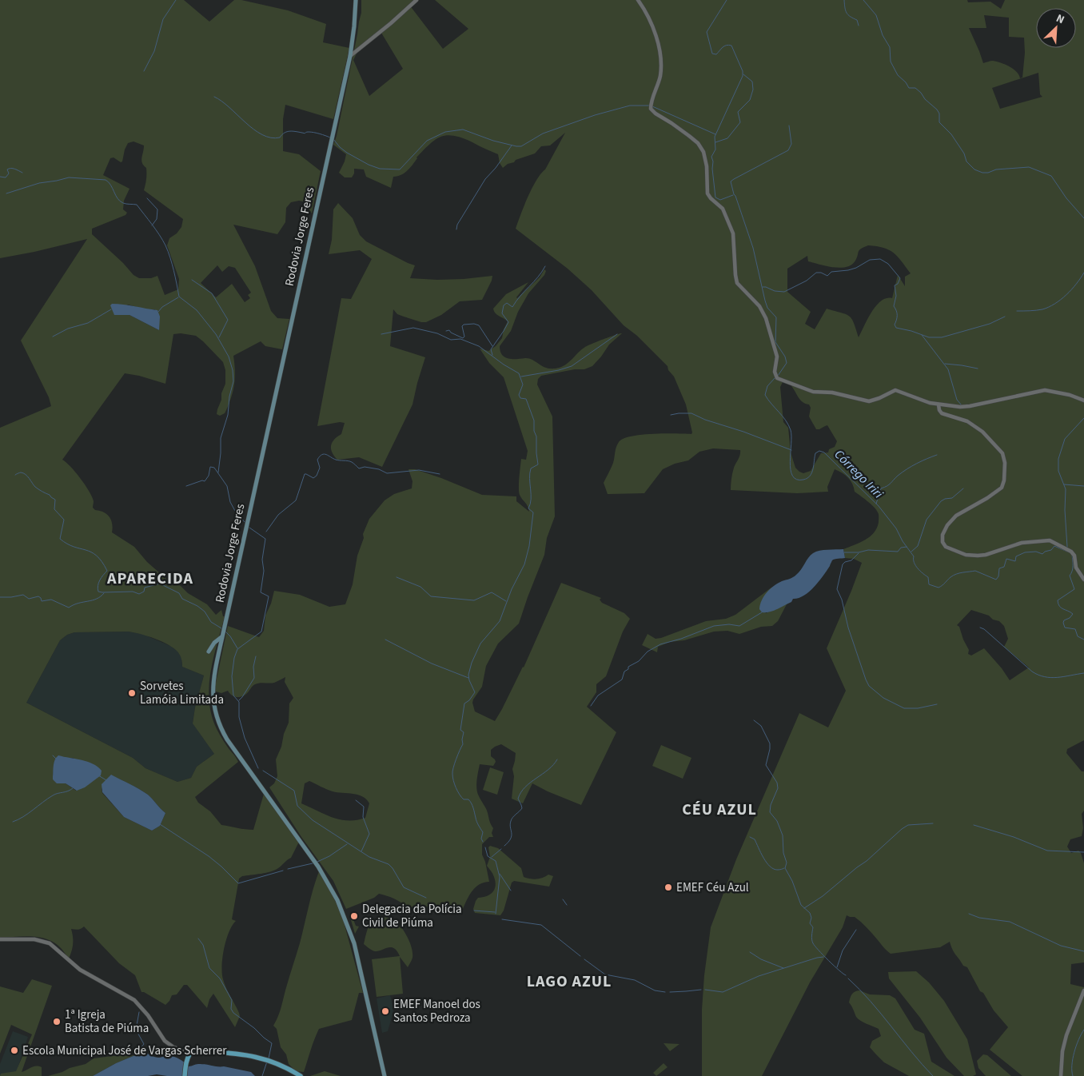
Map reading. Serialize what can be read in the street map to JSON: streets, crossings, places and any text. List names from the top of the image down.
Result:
{
  "streets": {
    "main road": ["Rodovia Jorge Feres"]
  },
  "districts": ["APARECIDA", "CÉU AZUL", "LAGO AZUL"],
  "water": ["Córrego Iriri"],
  "places": [
    "Sorvetes Lamóia Limitada",
    "EMEF Céu Azul",
    "Delegacia da Polícia Civil de Piúma",
    "EMEF Manoel dos Santos Pedroza",
    "1ª Igreja Batista de Piúma",
    "Escola Municipal José de Vargas Scherrer"
  ],
  "north": "top right"
}
